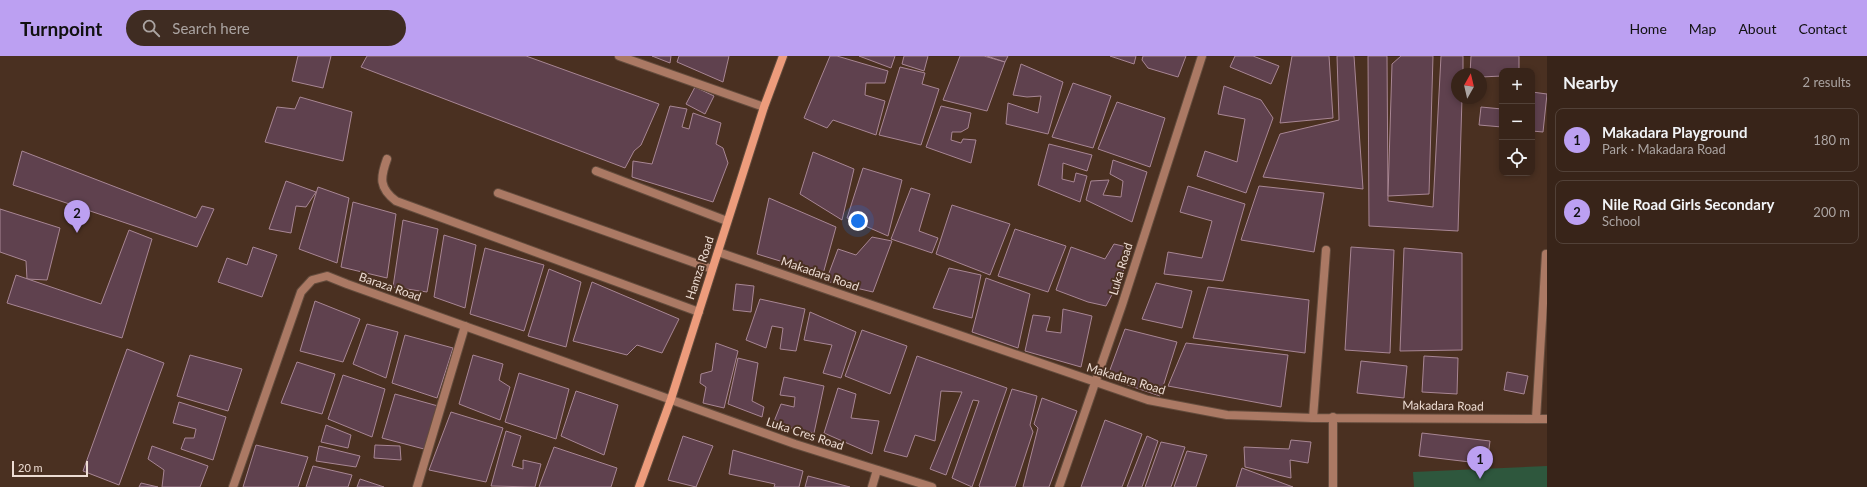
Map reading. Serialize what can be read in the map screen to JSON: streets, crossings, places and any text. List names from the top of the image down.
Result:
{
  "streets": {
    "street": [
      "Hamza Road",
      "Luka Road",
      "Makadara Road",
      "Baraza Road",
      "Luka Cres Road"
    ]
  },
  "crossings": [
    ["Hamza Road", "Makadara Road"],
    ["Hamza Road", "Baraza Road"],
    ["Hamza Road", "Luka Cres Road"],
    ["Luka Road", "Makadara Road"],
    ["Baraza Road", "Luka Cres Road"]
  ],
  "scale_bar": "20 m",
  "north": "top",
  "page": {
    "header": "Turnpoint",
    "search": "Search here",
    "nav": [
      "Home",
      "Map",
      "About",
      "Contact"
    ],
    "heading": ["Nearby", "2 results"],
    "map_buttons": ["+", "−"],
    "list": [
      {
        "mark": "1",
        "name": "Makadara Playground",
        "note": "Park · Makadara Road",
        "value": "180 m"
      },
      {
        "mark": "2",
        "name": "Nile Road Girls Secondary",
        "note": "School",
        "value": "200 m"
      }
    ],
    "pins": ["2", "1"],
    "scale": "20 m"
  }
}
